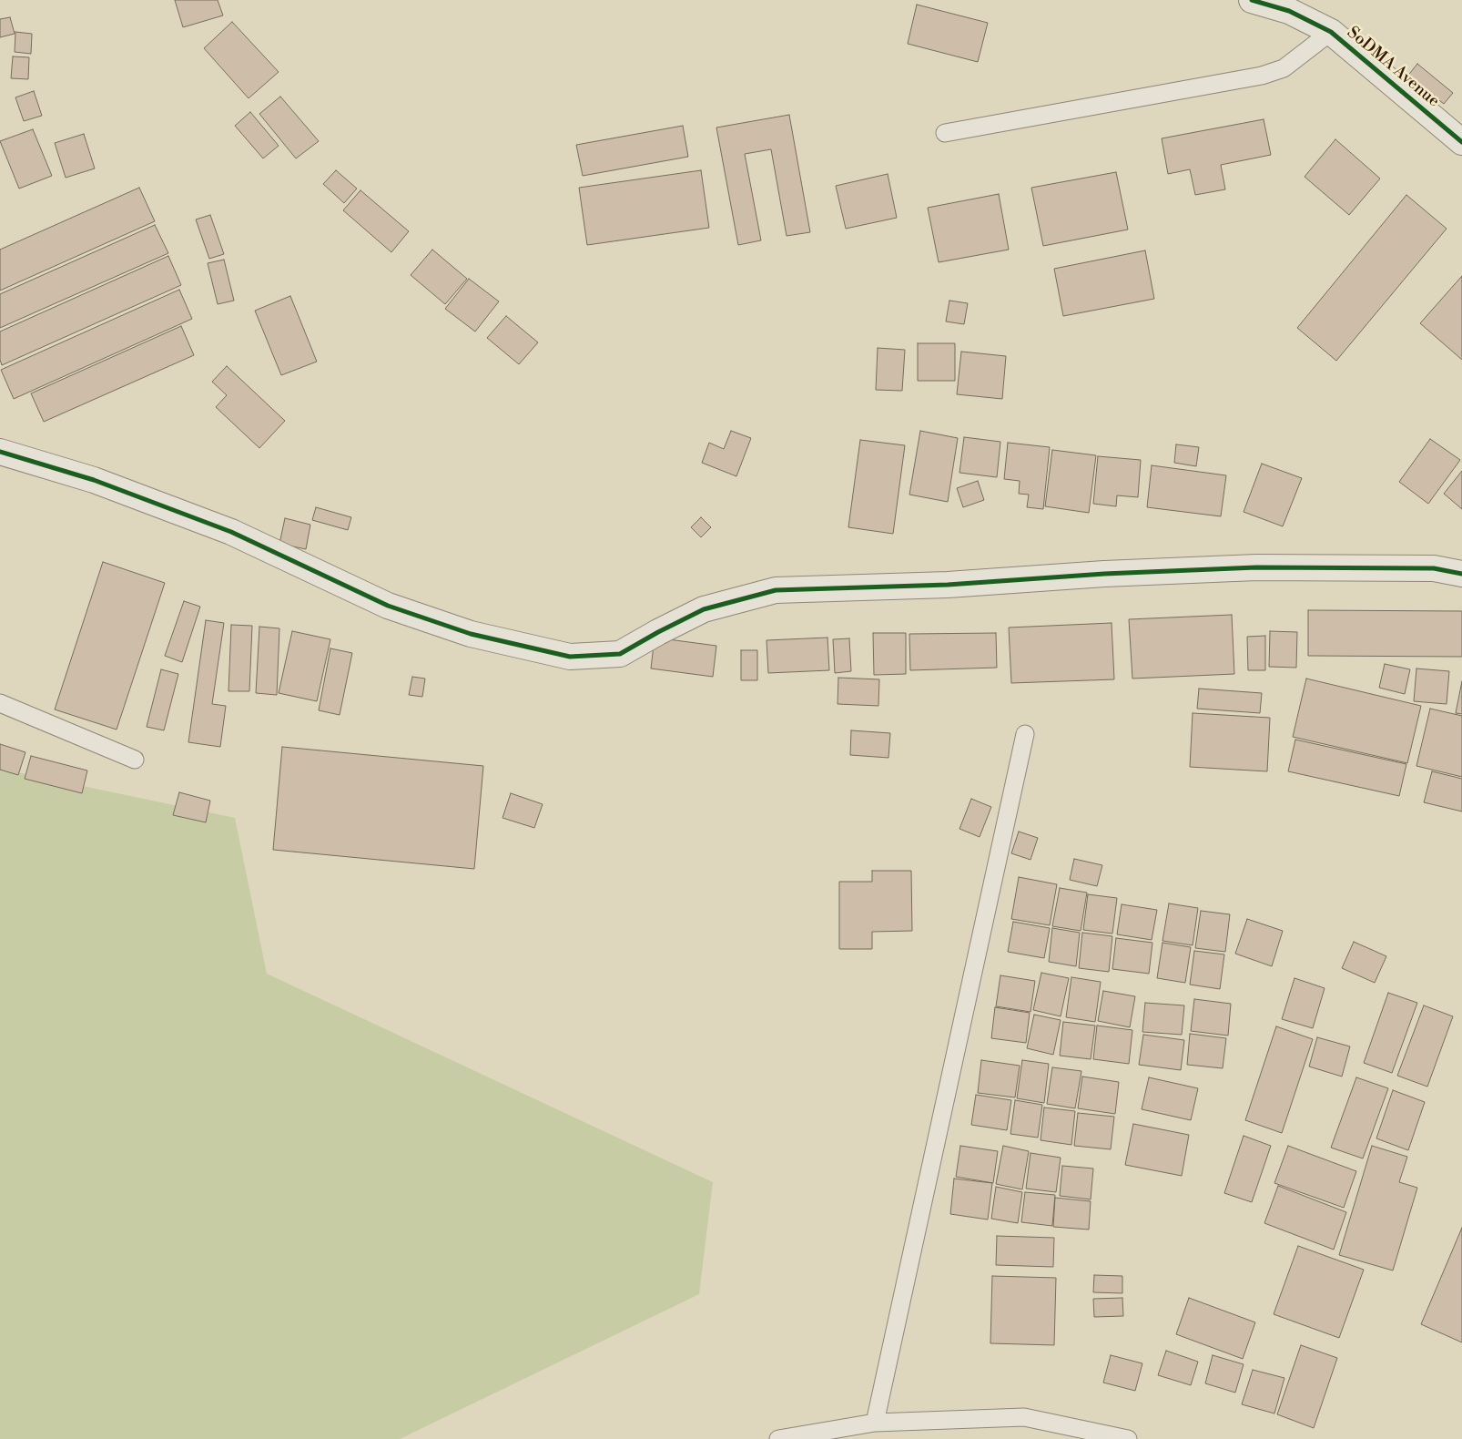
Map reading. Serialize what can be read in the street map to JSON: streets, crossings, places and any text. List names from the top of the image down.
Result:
{
  "streets": {
    "street": ["SoDMA Avenue"]
  }
}
